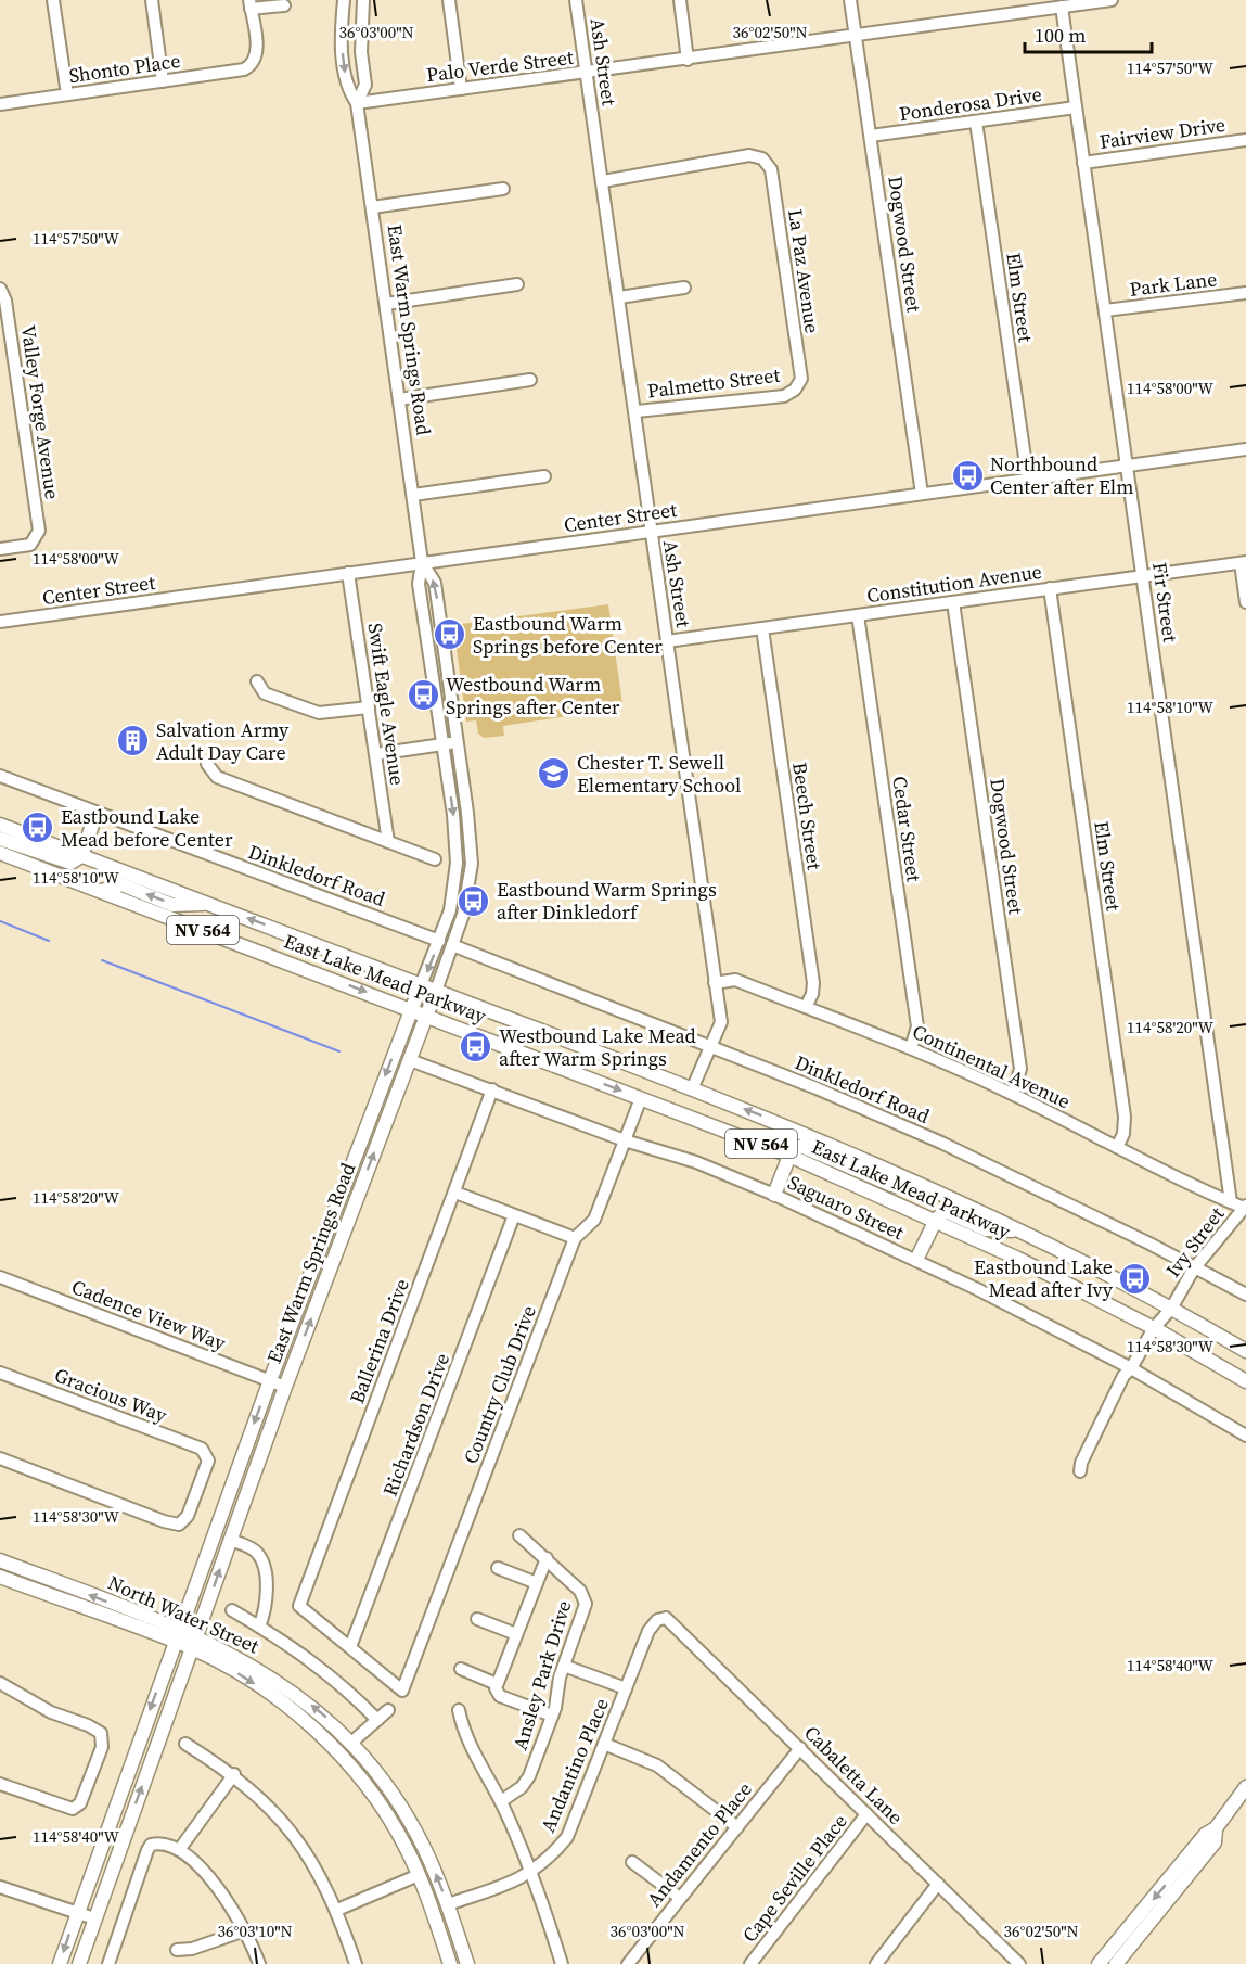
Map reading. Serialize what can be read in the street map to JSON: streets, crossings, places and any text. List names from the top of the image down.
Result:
{
  "streets": {
    "main road": [
      "East Warm Springs Road",
      "NV 564",
      "East Lake Mead Parkway",
      "North Water Street"
    ],
    "street": [
      "Ash Street",
      "Palo Verde Street",
      "Shonto Place",
      "Ponderosa Drive",
      "Fairview Drive",
      "Dogwood Street",
      "La Paz Avenue",
      "Park Lane",
      "Elm Street",
      "Palmetto Street",
      "Valley Forge Avenue",
      "Center Street",
      "Constitution Avenue",
      "Fir Street",
      "Swift Eagle Avenue",
      "Beech Street",
      "Cedar Street",
      "Dinkledorf Road",
      "Continental Avenue",
      "Saguaro Street",
      "Ivy Street",
      "Cadence View Way",
      "Ballerina Drive",
      "Country Club Drive",
      "Gracious Way",
      "Richardson Drive",
      "Ansley Park Drive",
      "Andantino Place",
      "Cabaletta Lane",
      "Andamento Place",
      "Cape Seville Place"
    ]
  },
  "crossings": [
    ["Ash Street", "Palo Verde Street"],
    ["Ash Street", "La Paz Avenue"],
    ["Ash Street", "Palmetto Street"],
    ["Ash Street", "Center Street"],
    ["Ash Street", "Constitution Avenue"],
    ["Ash Street", "Dinkledorf Road"],
    ["Ash Street", "East Lake Mead Parkway"],
    ["Ash Street", "Continental Avenue"],
    ["Palo Verde Street", "Dogwood Street"],
    ["Palo Verde Street", "East Warm Springs Road"],
    ["Palo Verde Street", "Fir Street"],
    ["Ponderosa Drive", "Dogwood Street"],
    ["Ponderosa Drive", "Elm Street"],
    ["Ponderosa Drive", "Fir Street"],
    ["Fairview Drive", "Fir Street"],
    ["Dogwood Street", "Center Street"],
    ["Dogwood Street", "Constitution Avenue"],
    ["Dogwood Street", "Continental Avenue"],
    ["La Paz Avenue", "Palmetto Street"],
    ["Park Lane", "Fir Street"],
    ["Elm Street", "Center Street"],
    ["Elm Street", "Constitution Avenue"],
    ["Elm Street", "Continental Avenue"],
    ["East Warm Springs Road", "Center Street"],
    ["East Warm Springs Road", "Dinkledorf Road"],
    ["East Warm Springs Road", "East Lake Mead Parkway"],
    ["East Warm Springs Road", "Saguaro Street"],
    ["East Warm Springs Road", "Cadence View Way"],
    ["East Warm Springs Road", "North Water Street"],
    ["Center Street", "Fir Street"],
    ["Center Street", "Swift Eagle Avenue"],
    ["Constitution Avenue", "Fir Street"],
    ["Constitution Avenue", "Beech Street"],
    ["Constitution Avenue", "Cedar Street"],
    ["Fir Street", "Continental Avenue"],
    ["Beech Street", "Continental Avenue"],
    ["Cedar Street", "Continental Avenue"],
    ["Dinkledorf Road", "Ivy Street"],
    ["East Lake Mead Parkway", "Ivy Street"],
    ["East Lake Mead Parkway", "Country Club Drive"],
    ["Continental Avenue", "Ivy Street"],
    ["Saguaro Street", "Ivy Street"],
    ["Saguaro Street", "Ballerina Drive"],
    ["Saguaro Street", "Country Club Drive"],
    ["Ballerina Drive", "Country Club Drive"],
    ["Ballerina Drive", "Richardson Drive"],
    ["Country Club Drive", "Richardson Drive"],
    ["North Water Street", "Andantino Place"],
    ["Andantino Place", "Cabaletta Lane"],
    ["Cabaletta Lane", "Andamento Place"],
    ["Cabaletta Lane", "Cape Seville Place"]
  ],
  "places": {
    "bus stop": [
      "Northbound Center after Elm",
      "Eastbound Warm Springs before Center",
      "Westbound Warm Springs after Center",
      "Eastbound Lake Mead before Center",
      "Eastbound Warm Springs after Dinkledorf",
      "Westbound Lake Mead after Warm Springs",
      "Eastbound Lake Mead after Ivy"
    ],
    "building": ["Salvation Army Adult Day Care"],
    "school or university": ["Chester T. Sewell Elementary School"]
  },
  "scale_bar": "100 m",
  "coordinates": [
    "36°03'00\"N",
    "36°02'50\"N",
    "114°57'50\"W",
    "114°58'00\"W",
    "114°58'10\"W",
    "114°58'20\"W",
    "114°58'30\"W",
    "114°58'40\"W",
    "36°03'10\"N"
  ]
}
